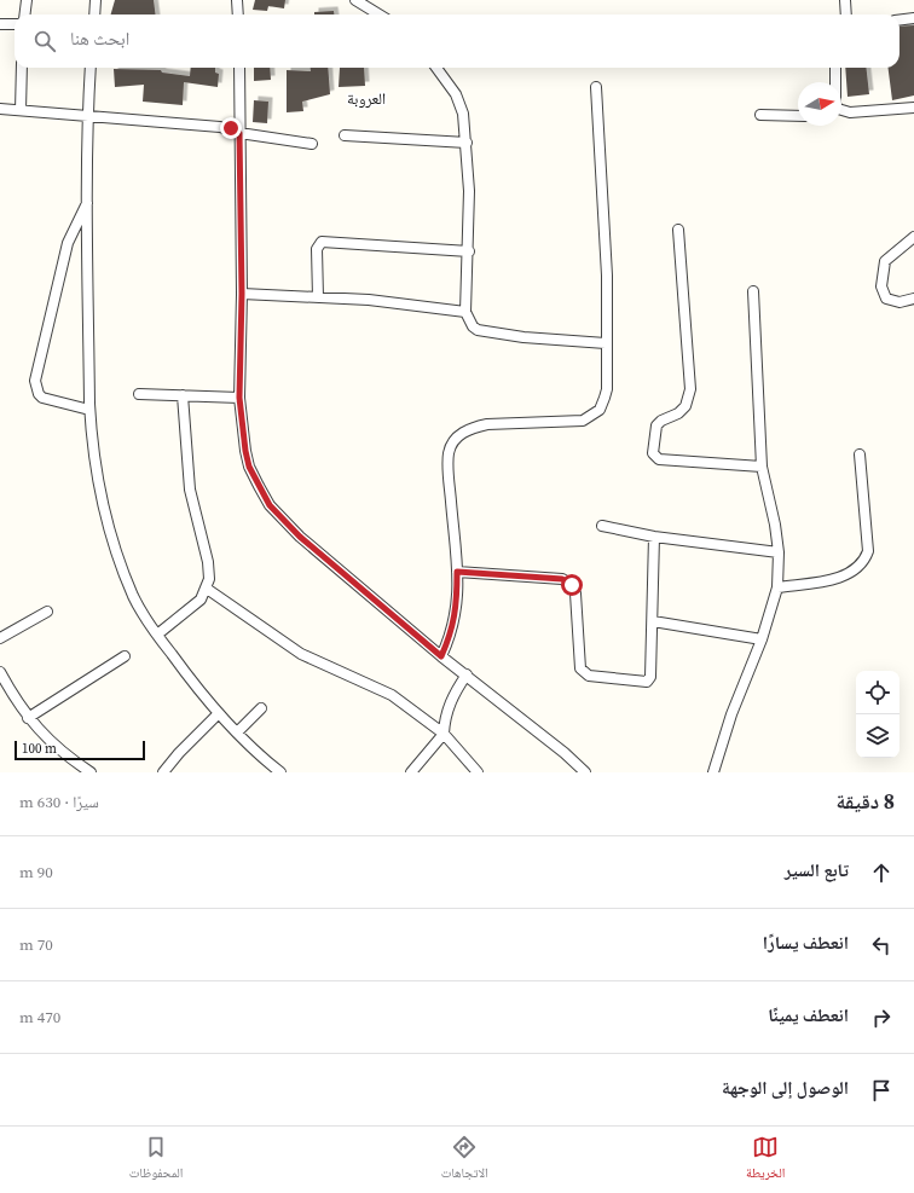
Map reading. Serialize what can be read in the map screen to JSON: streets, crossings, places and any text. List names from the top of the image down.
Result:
{
  "districts": ["العروبة"],
  "scale_bar": "100 m",
  "north": "right",
  "page": {
    "search": "ابحث هنا",
    "scale": "100 m",
    "heading": ["8 دقيقة", "سيرًا · 630 m"],
    "list": [
      ["تابع السير", "90 m"],
      ["انعطف يسارًا", "70 m"],
      ["انعطف يمينًا", "470 m"],
      "الوصول إلى الوجهة"
    ],
    "nav": ["الخريطة", "الاتجاهات", "المحفوظات"]
  }
}
